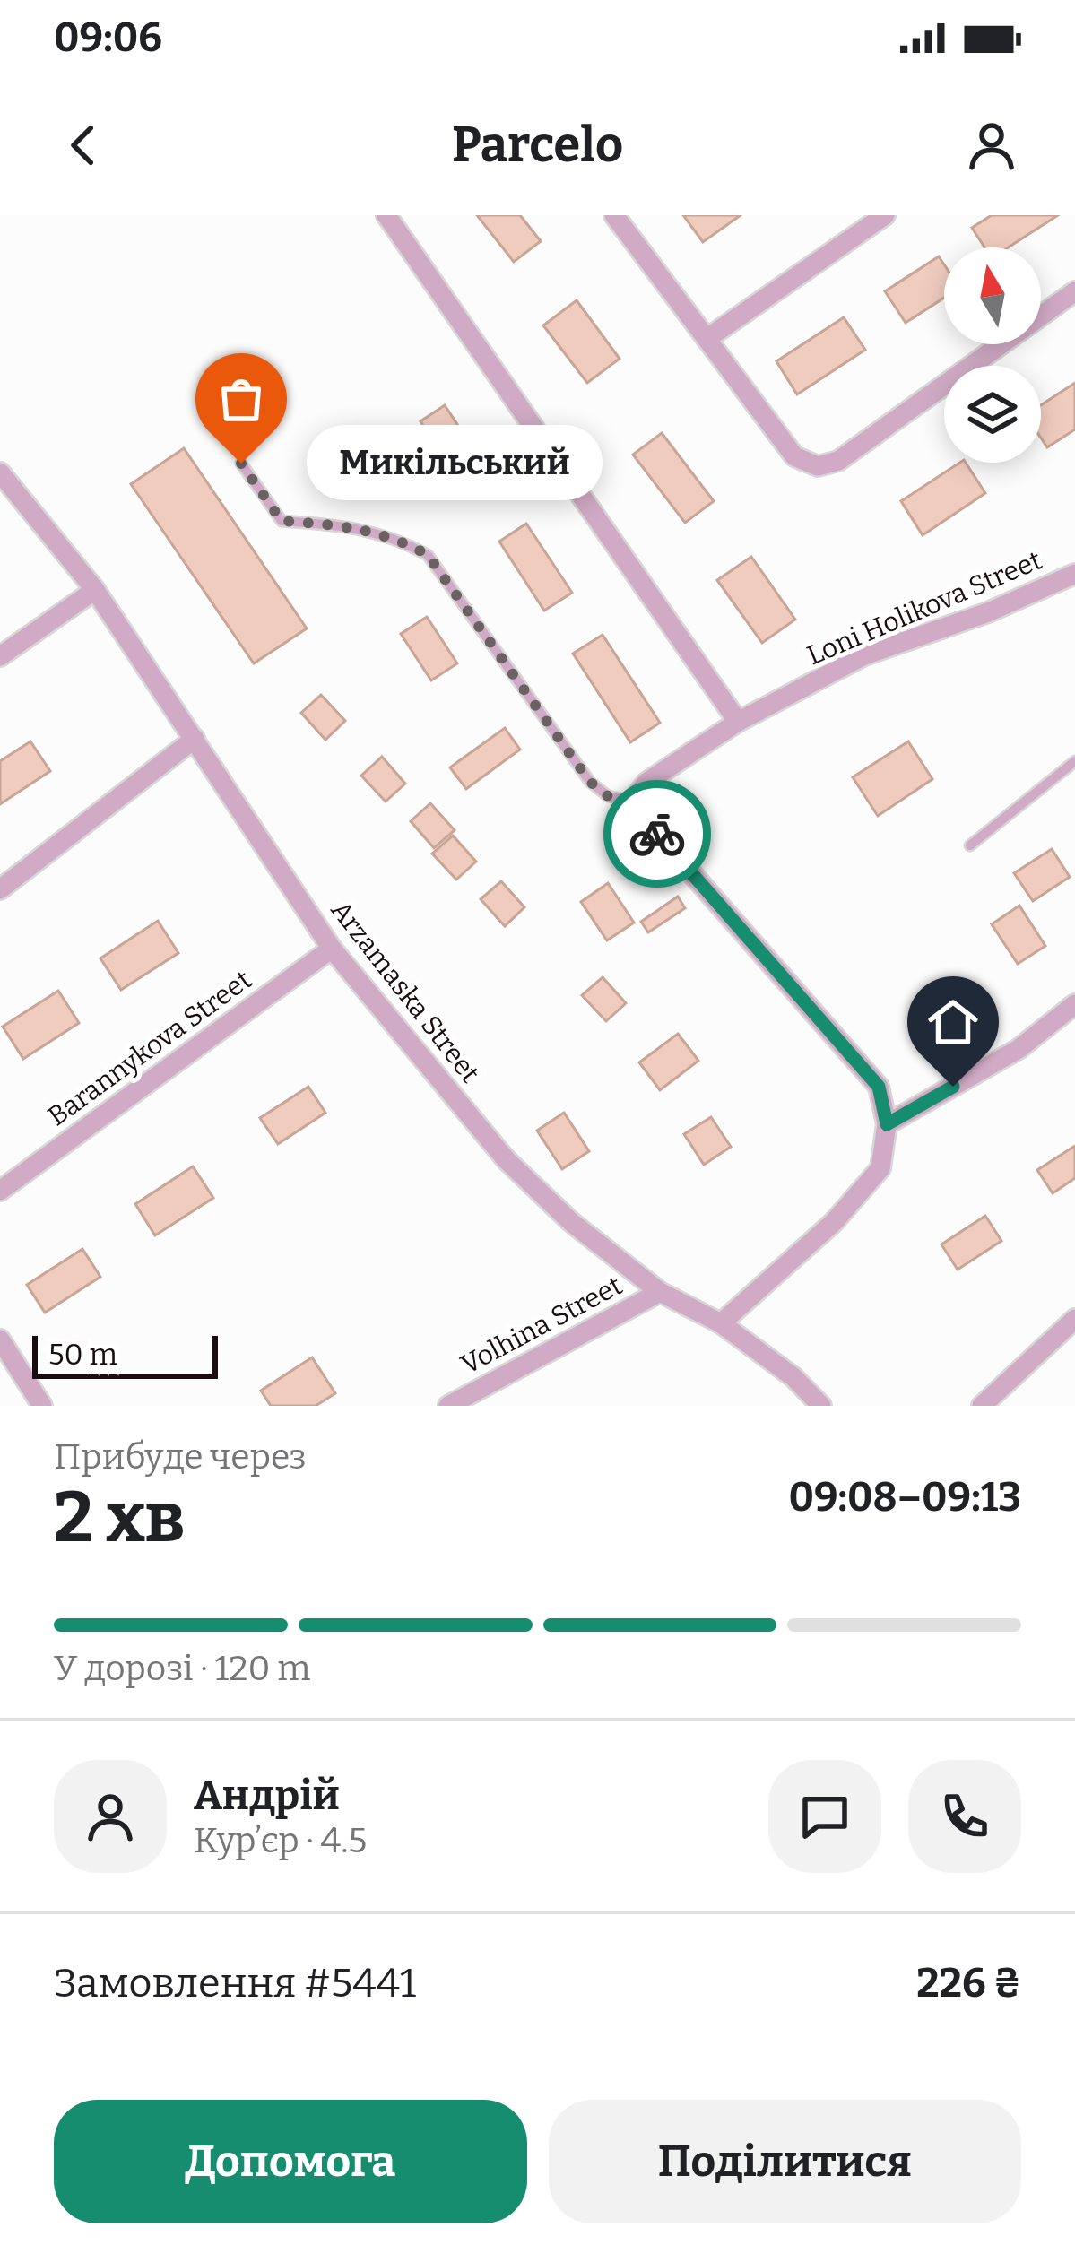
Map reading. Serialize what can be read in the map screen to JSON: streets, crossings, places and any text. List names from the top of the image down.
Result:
{
  "streets": {
    "street": [
      "Loni Holikova Street",
      "Arzamaska Street",
      "Barannykova Street",
      "Volhina Street"
    ]
  },
  "crossings": [
    ["Arzamaska Street", "Barannykova Street"],
    ["Arzamaska Street", "Volhina Street"]
  ],
  "places": ["Микільський"],
  "scale_bar": "50 m",
  "north": "top",
  "page": {
    "status": "09:06",
    "header": "Parcelo",
    "bubble": "Микільський",
    "scale": "50 m",
    "heading": ["2 хв", "Прибуде через", "09:08–09:13"],
    "panel": [
      "Андрій",
      "Кур’єр · 4.5",
      "Замовлення #5441",
      "226 ₴"
    ],
    "bar": "У дорозі · 120 m",
    "buttons": ["Допомога", "Поділитися"]
  }
}
